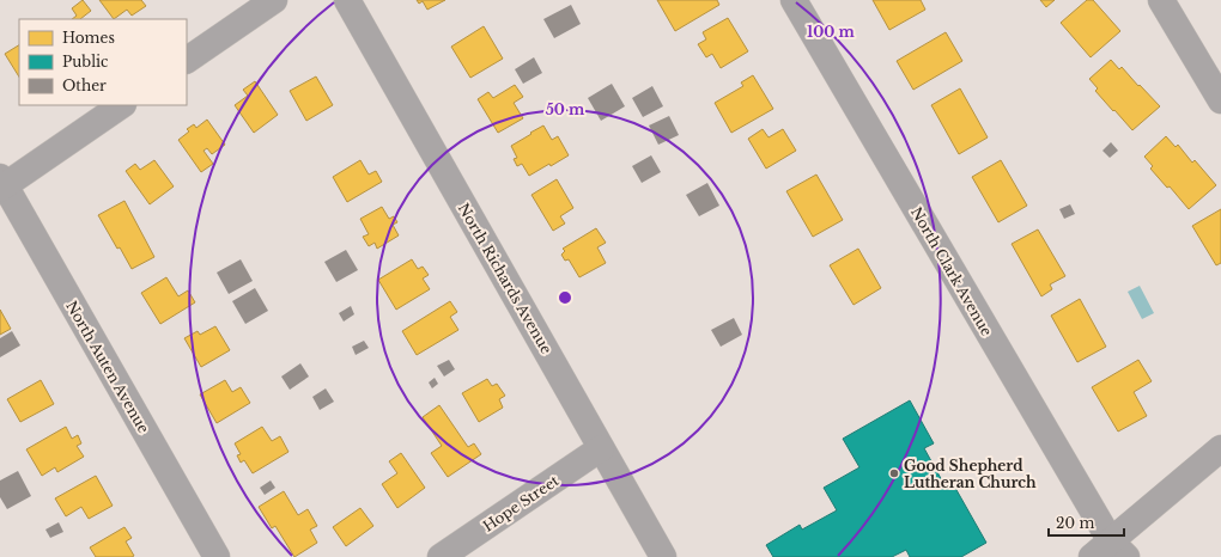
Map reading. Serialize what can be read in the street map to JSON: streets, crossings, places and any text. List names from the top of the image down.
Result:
{
  "streets": {
    "street": [
      "North Clark Avenue",
      "North Richards Avenue",
      "North Auten Avenue",
      "Hope Street"
    ]
  },
  "crossings": [
    ["North Richards Avenue", "Hope Street"]
  ],
  "places": ["Good Shepherd Lutheran Church"],
  "legend": ["Homes", "Public", "Other"],
  "scale_bar": "20 m",
  "rings": ["100 m", "50 m"]
}
